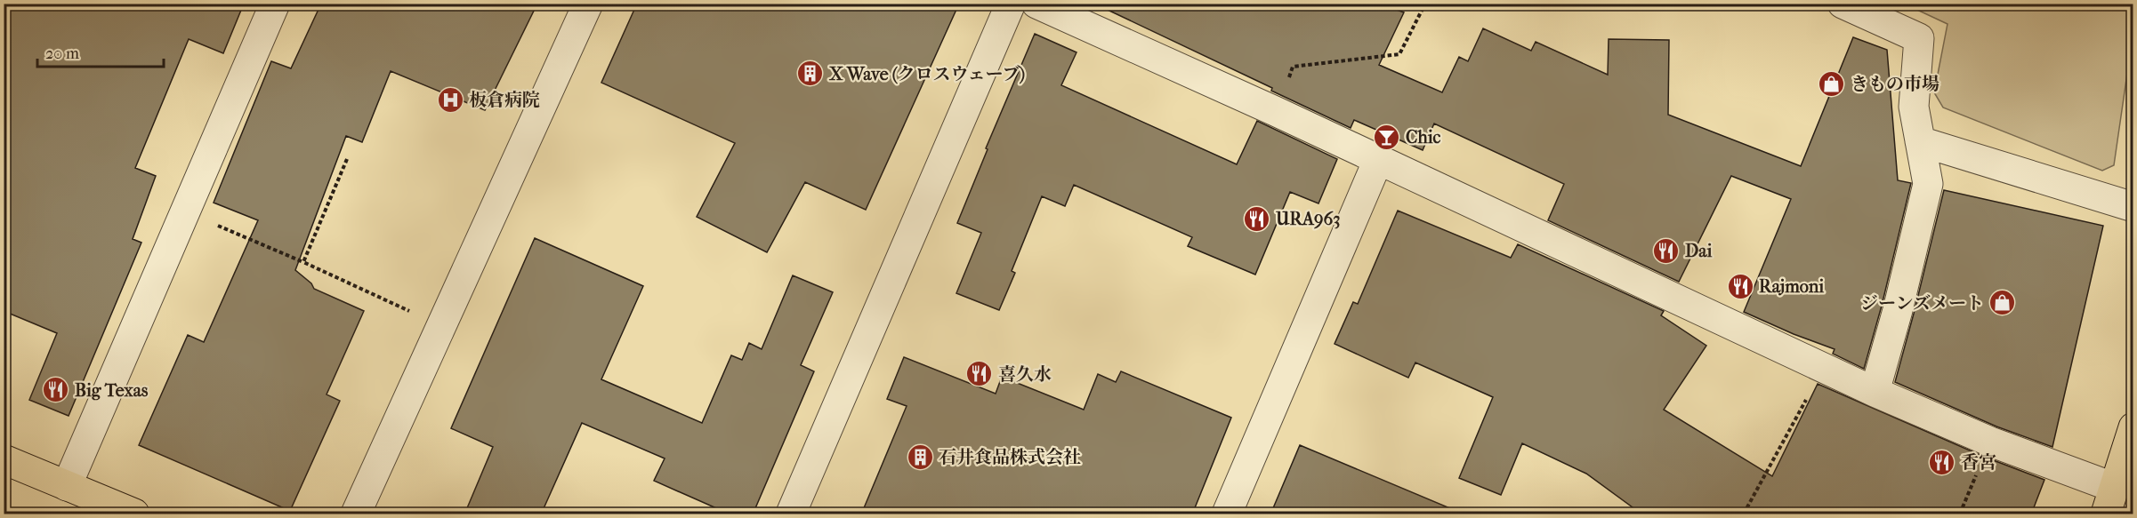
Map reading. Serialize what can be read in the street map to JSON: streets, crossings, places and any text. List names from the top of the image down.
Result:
{
  "places": {
    "building": ["X Wave (クロスウェーブ)", "石井食品株式会社"],
    "shop": ["きもの市場", "ジーンズメート"],
    "hospital": ["板倉病院"],
    "bar": ["Chic"],
    "restaurant": [
      "URA963",
      "Dai",
      "Rajmoni",
      "喜久水",
      "Big Texas",
      "香宮"
    ]
  },
  "scale_bar": "20 m"
}
